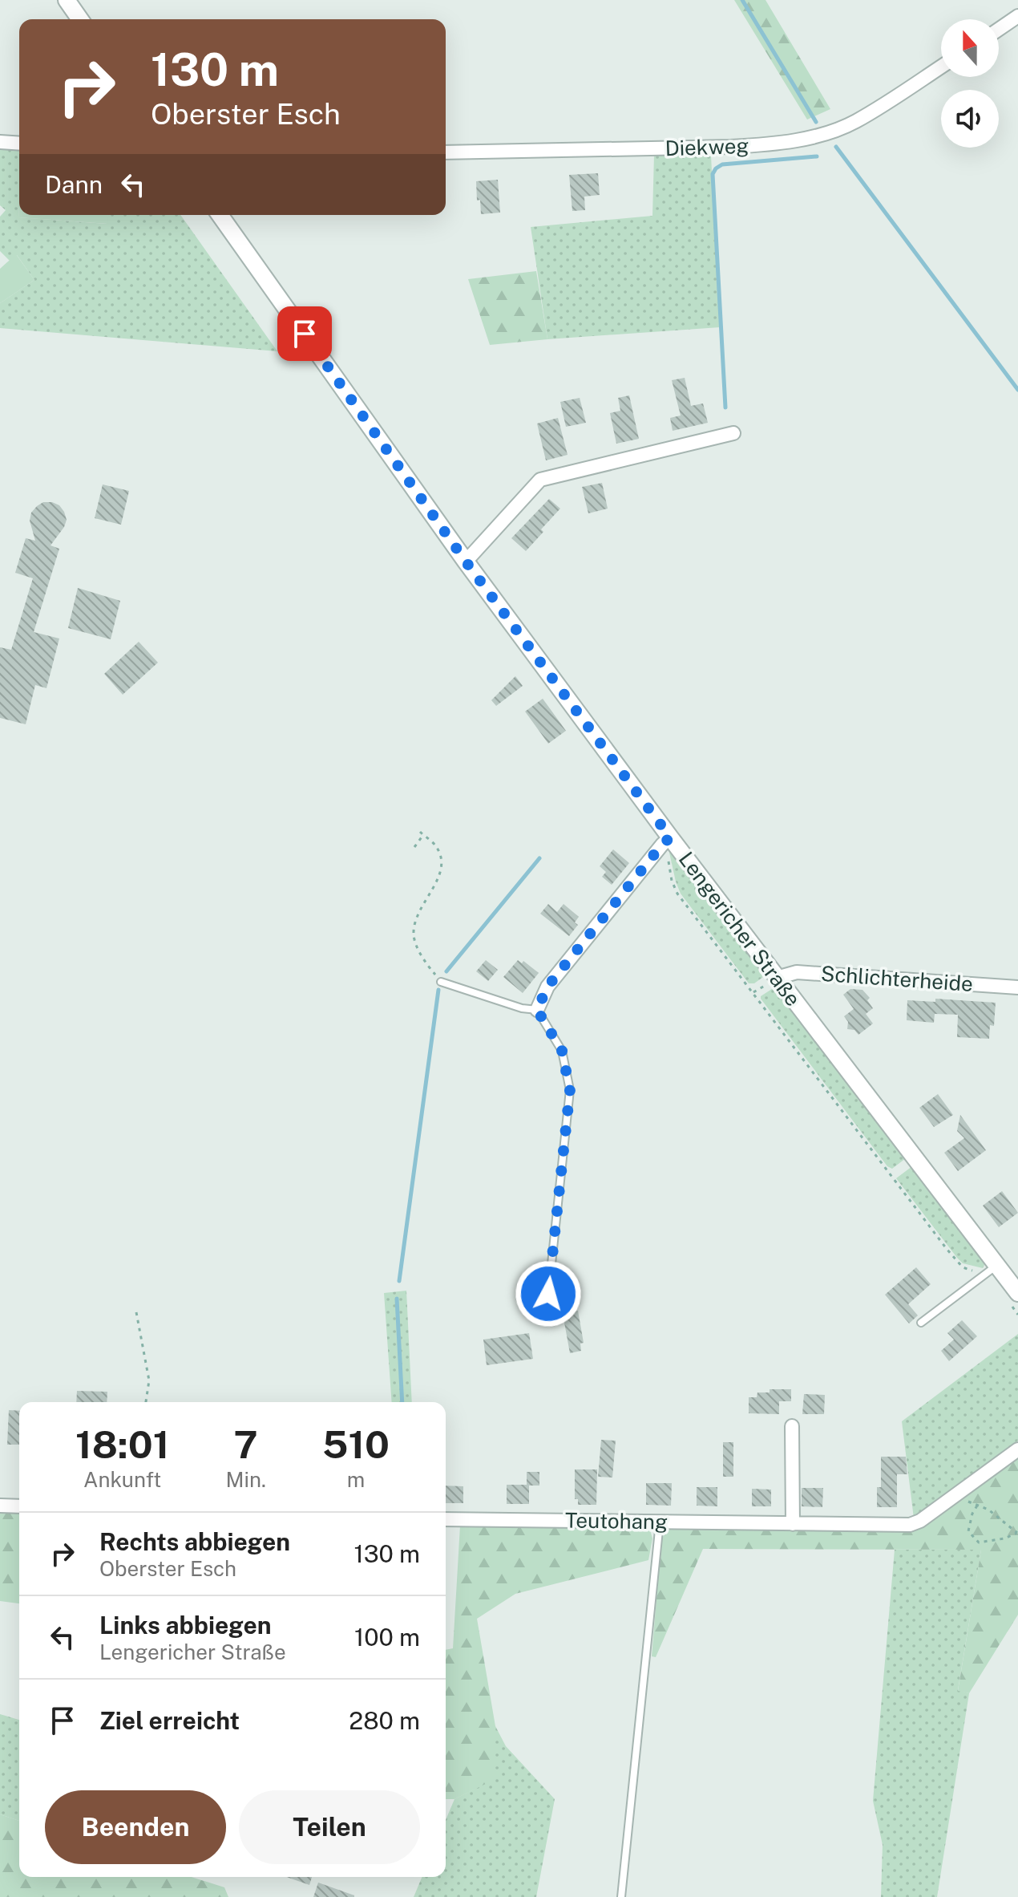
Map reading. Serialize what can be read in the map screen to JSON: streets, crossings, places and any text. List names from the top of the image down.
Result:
{
  "streets": {
    "street": [
      "Diekweg",
      "Lengericher Straße",
      "Schlichterheide",
      "Teutohang"
    ]
  },
  "crossings": [
    ["Lengericher Straße", "Schlichterheide"]
  ],
  "north": "top",
  "page": {
    "turn": ["130 m", "Oberster Esch"],
    "then": "Dann",
    "eta": [
      "18:01",
      "Ankunft",
      "7",
      "Min.",
      "510",
      "m"
    ],
    "list": [
      {
        "name": "Rechts abbiegen",
        "note": "Oberster Esch",
        "value": "130 m"
      },
      {
        "name": "Links abbiegen",
        "note": "Lengericher Straße",
        "value": "100 m"
      },
      {
        "name": "Ziel erreicht",
        "value": "280 m"
      }
    ],
    "buttons": ["Beenden", "Teilen"]
  }
}
